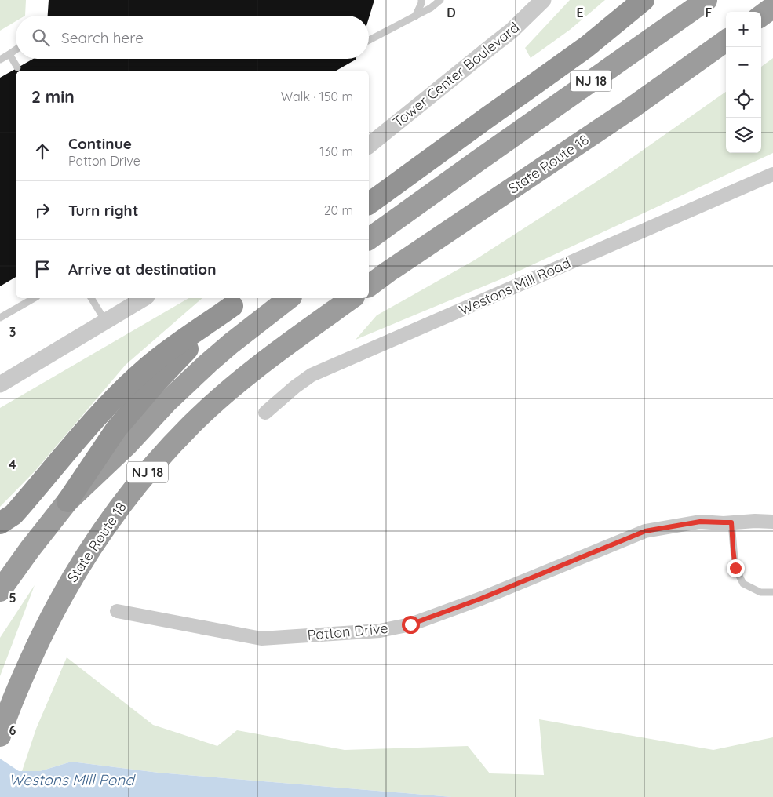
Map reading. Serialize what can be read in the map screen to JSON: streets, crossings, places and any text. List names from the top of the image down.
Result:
{
  "streets": {
    "highway": ["NJ 18", "State Route 18"],
    "street": ["Tower Center Boulevard", "Westons Mill Road", "Patton Drive"]
  },
  "water": ["Westons Mill Pond"],
  "page": {
    "map_buttons": ["+", "−"],
    "search": "Search here",
    "heading": ["2 min", "Walk · 150 m"],
    "list": [
      ["Continue", "Patton Drive", "130 m"],
      ["Turn right", "20 m"],
      "Arrive at destination"
    ]
  },
  "grid": {
    "columns": ["D", "E", "F"],
    "rows": [
      "3",
      "4",
      "5",
      "6"
    ]
  }
}
